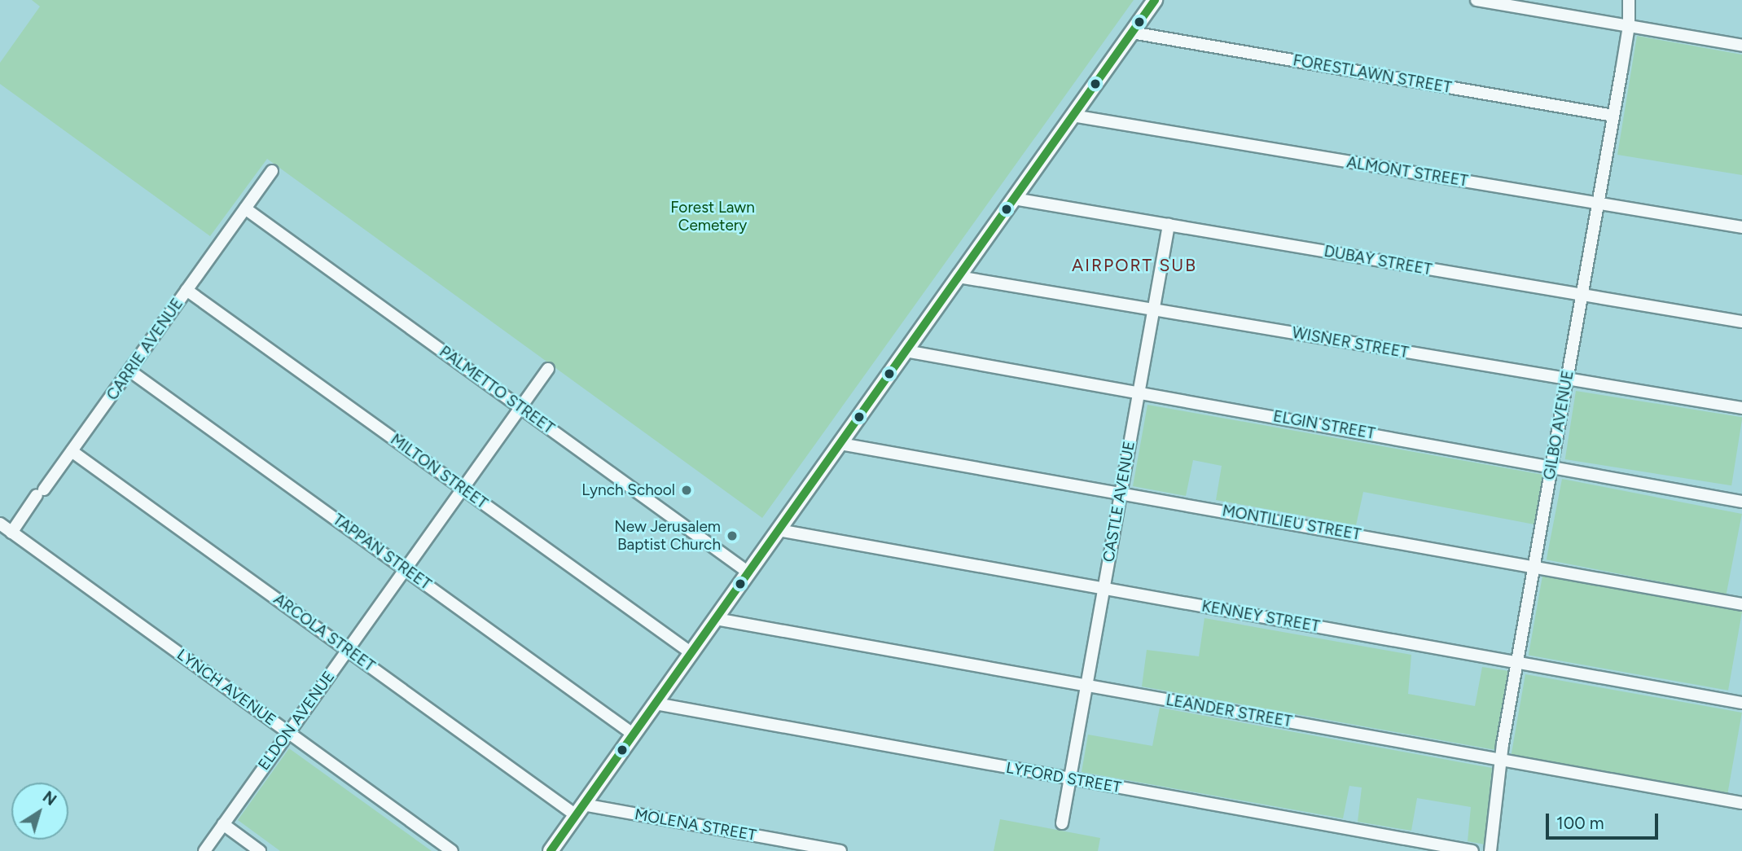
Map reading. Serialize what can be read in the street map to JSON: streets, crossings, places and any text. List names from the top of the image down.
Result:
{
  "streets": {
    "street": [
      "FORESTLAWN STREET",
      "ALMONT STREET",
      "DUBAY STREET",
      "WISNER STREET",
      "CARRIE AVENUE",
      "PALMETTO STREET",
      "ELGIN STREET",
      "GILBO AVENUE",
      "MILTON STREET",
      "CASTLE AVENUE",
      "MONTILIEU STREET",
      "TAPPAN STREET",
      "KENNEY STREET",
      "ARCOLA STREET",
      "LYNCH AVENUE",
      "LEANDER STREET",
      "ELDON AVENUE",
      "LYFORD STREET",
      "MOLENA STREET"
    ]
  },
  "crossings": [
    ["FORESTLAWN STREET", "GILBO AVENUE"],
    ["ALMONT STREET", "GILBO AVENUE"],
    ["DUBAY STREET", "GILBO AVENUE"],
    ["DUBAY STREET", "CASTLE AVENUE"],
    ["WISNER STREET", "GILBO AVENUE"],
    ["WISNER STREET", "CASTLE AVENUE"],
    ["CARRIE AVENUE", "PALMETTO STREET"],
    ["CARRIE AVENUE", "MILTON STREET"],
    ["CARRIE AVENUE", "TAPPAN STREET"],
    ["CARRIE AVENUE", "ARCOLA STREET"],
    ["CARRIE AVENUE", "LYNCH AVENUE"],
    ["PALMETTO STREET", "ELDON AVENUE"],
    ["ELGIN STREET", "GILBO AVENUE"],
    ["ELGIN STREET", "CASTLE AVENUE"],
    ["GILBO AVENUE", "MONTILIEU STREET"],
    ["GILBO AVENUE", "KENNEY STREET"],
    ["GILBO AVENUE", "LEANDER STREET"],
    ["MILTON STREET", "ELDON AVENUE"],
    ["CASTLE AVENUE", "MONTILIEU STREET"],
    ["CASTLE AVENUE", "KENNEY STREET"],
    ["CASTLE AVENUE", "LEANDER STREET"],
    ["CASTLE AVENUE", "LYFORD STREET"],
    ["TAPPAN STREET", "ELDON AVENUE"],
    ["ARCOLA STREET", "ELDON AVENUE"],
    ["ARCOLA STREET", "MOLENA STREET"],
    ["LYNCH AVENUE", "ELDON AVENUE"]
  ],
  "districts": ["AIRPORT SUB"],
  "parks": ["Forest Lawn Cemetery"],
  "places": ["Lynch School", "New Jerusalem Baptist Church"],
  "scale_bar": "100 m",
  "north": "top right"
}
